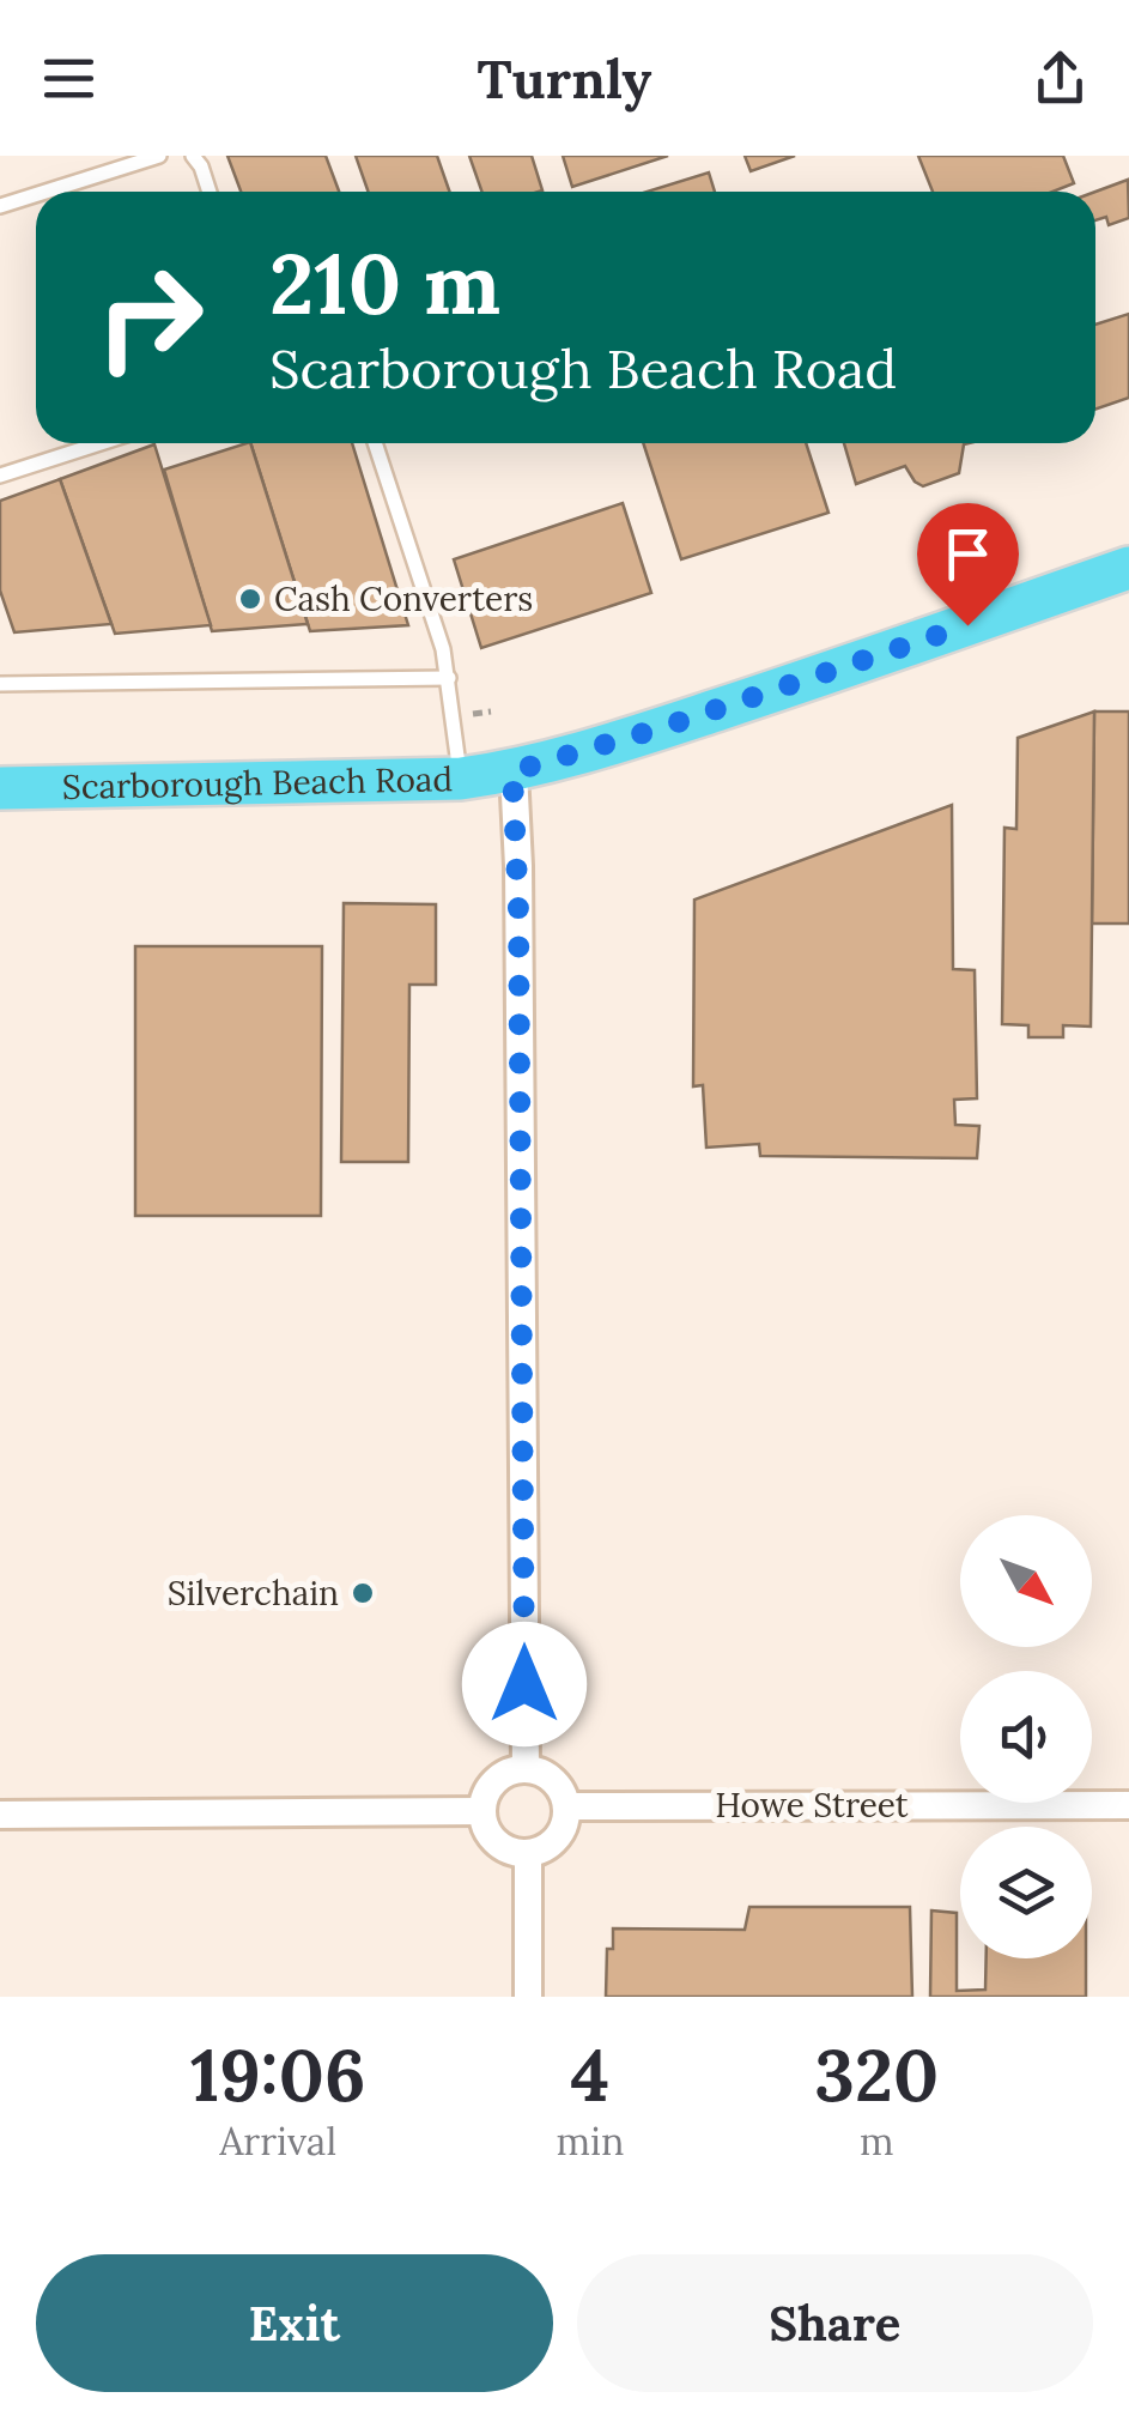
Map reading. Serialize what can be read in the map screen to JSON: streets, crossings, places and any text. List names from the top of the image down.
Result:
{
  "streets": {
    "main road": ["Scarborough Beach Road"],
    "street": ["Howe Street"]
  },
  "places": ["Cash Converters", "Silverchain"],
  "north": "bottom right",
  "page": {
    "header": "Turnly",
    "turn": ["210 m", "Scarborough Beach Road"],
    "eta": [
      "19:06",
      "Arrival",
      "4",
      "min",
      "320",
      "m"
    ],
    "buttons": ["Exit", "Share"]
  }
}
